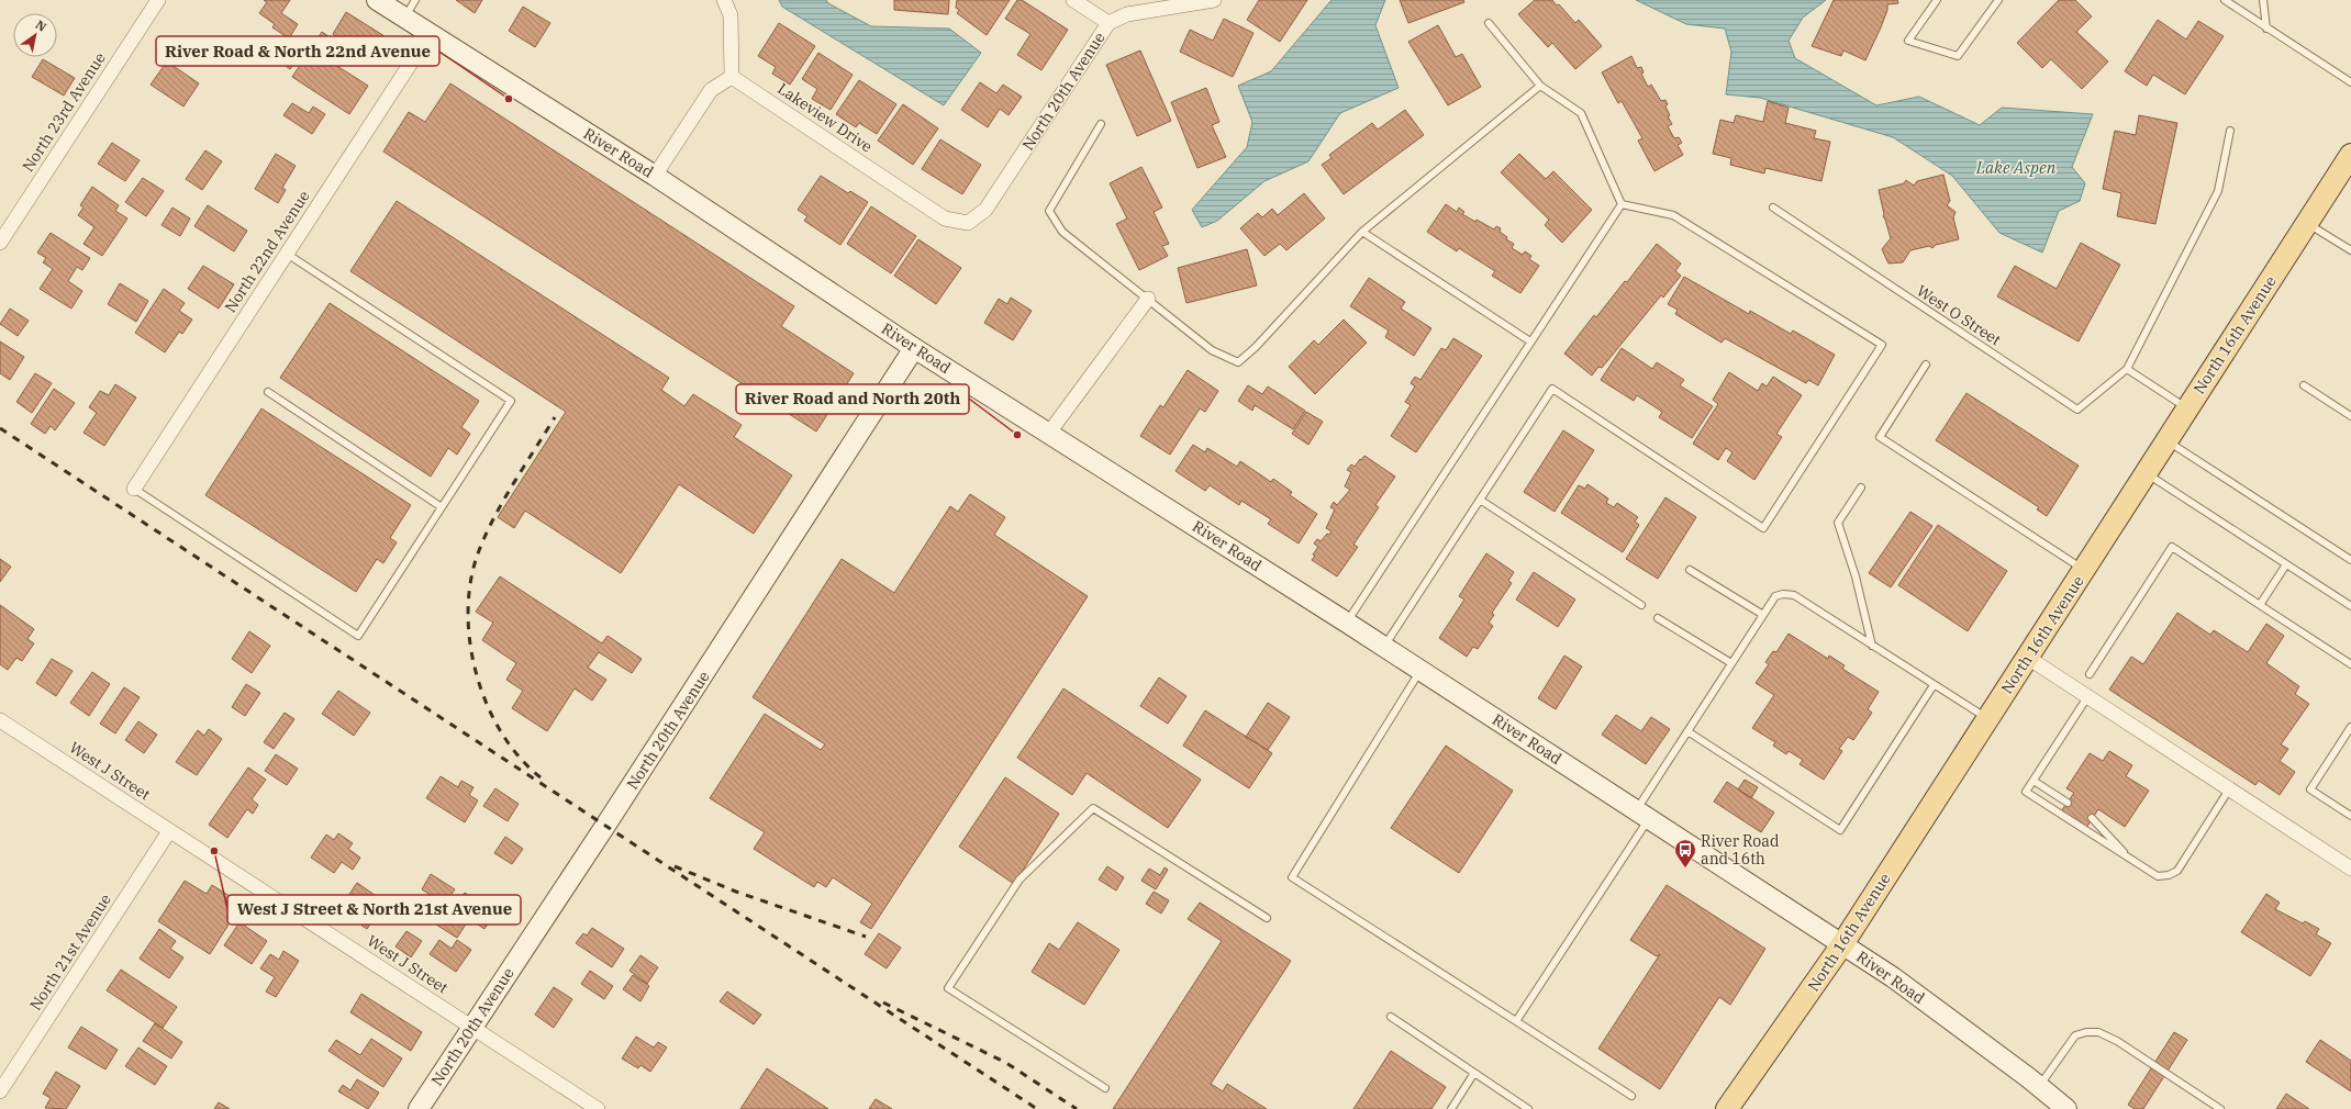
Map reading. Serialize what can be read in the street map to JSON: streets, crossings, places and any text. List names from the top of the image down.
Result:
{
  "streets": {
    "main road": ["North 16th Avenue"],
    "street": [
      "North 20th Avenue",
      "North 23rd Avenue",
      "Lakeview Drive",
      "River Road",
      "North 22nd Avenue",
      "West J Street",
      "North 21st Avenue"
    ],
    "lane": ["West O Street"]
  },
  "crossings": [
    ["North 20th Avenue", "Lakeview Drive"],
    ["North 20th Avenue", "River Road"],
    ["North 20th Avenue", "West J Street"],
    ["River Road", "North 22nd Avenue"],
    ["River Road", "North 16th Avenue"],
    ["West J Street", "North 21st Avenue"]
  ],
  "water": ["Lake Aspen"],
  "places": {
    "other": ["River Road & North 22nd Avenue", "River Road and North 20th", "West J Street & North 21st Avenue"],
    "bus stop": ["River Road and 16th"]
  },
  "north": "top right"
}
